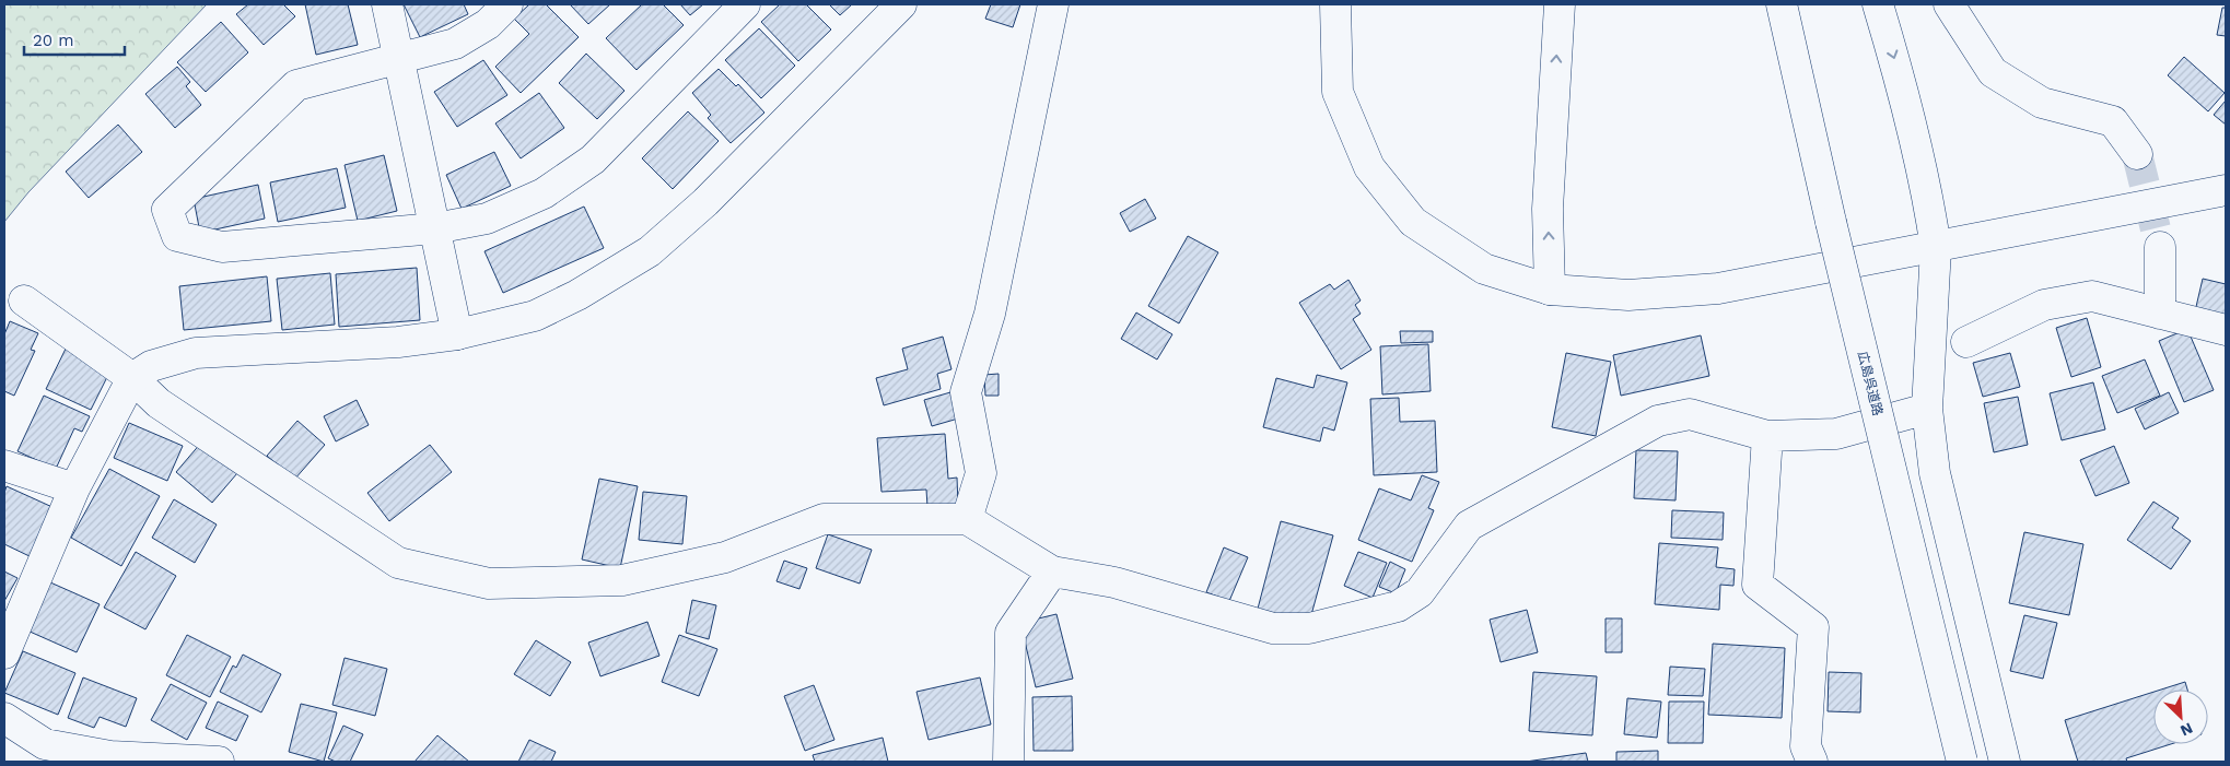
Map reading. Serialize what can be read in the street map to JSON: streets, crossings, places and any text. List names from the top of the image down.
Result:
{
  "streets": {
    "main road": ["広島呉道路"]
  },
  "scale_bar": "20 m",
  "north": "bottom right"
}
